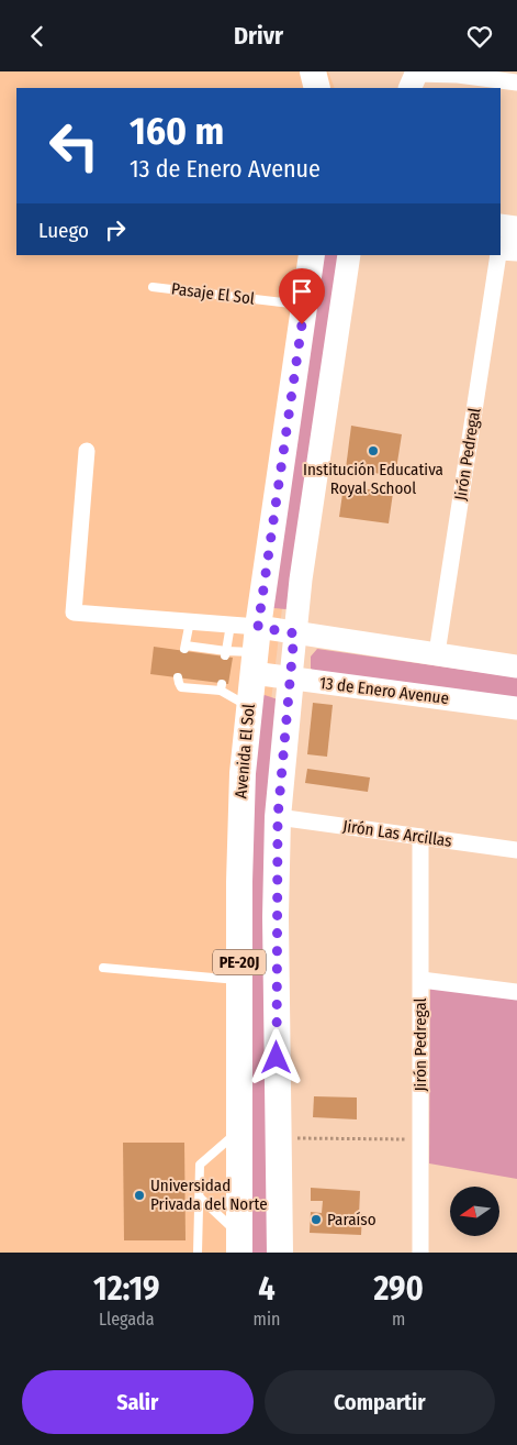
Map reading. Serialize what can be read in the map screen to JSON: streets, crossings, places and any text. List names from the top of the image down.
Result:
{
  "streets": {
    "main road": ["13 de Enero Avenue", "Avenida El Sol", "PE-20J"],
    "street": ["Jirón Pedregal", "Jirón Las Arcillas"],
    "lane": ["Pasaje El Sol"]
  },
  "crossings": [
    ["Pasaje El Sol", "Avenida El Sol"],
    ["Jirón Pedregal", "Jirón Las Arcillas"],
    ["13 de Enero Avenue", "Avenida El Sol"],
    ["13 de Enero Avenue", "PE-20J"],
    ["Jirón Las Arcillas", "PE-20J"]
  ],
  "places": ["Institución Educativa Royal School", "Universidad Privada del Norte", "Paraíso"],
  "north": "left",
  "page": {
    "header": "Drivr",
    "turn": ["160 m", "13 de Enero Avenue"],
    "then": "Luego",
    "eta": [
      "12:19",
      "Llegada",
      "4",
      "min",
      "290",
      "m"
    ],
    "buttons": ["Salir", "Compartir"]
  }
}
